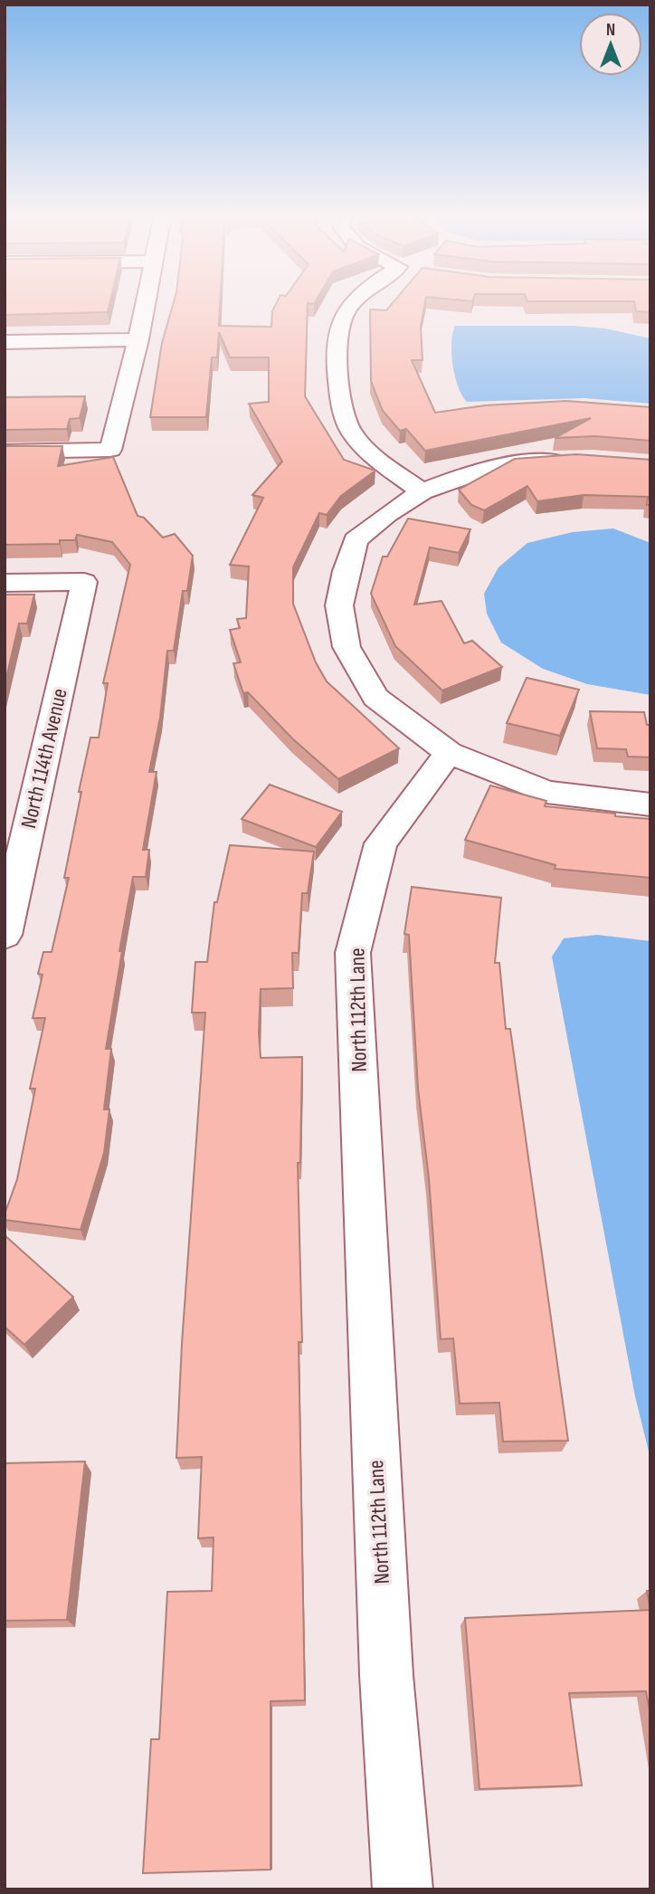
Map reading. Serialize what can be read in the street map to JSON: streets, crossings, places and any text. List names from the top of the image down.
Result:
{
  "streets": {
    "street": ["North 114th Avenue", "North 112th Lane"]
  },
  "north": "top"
}
